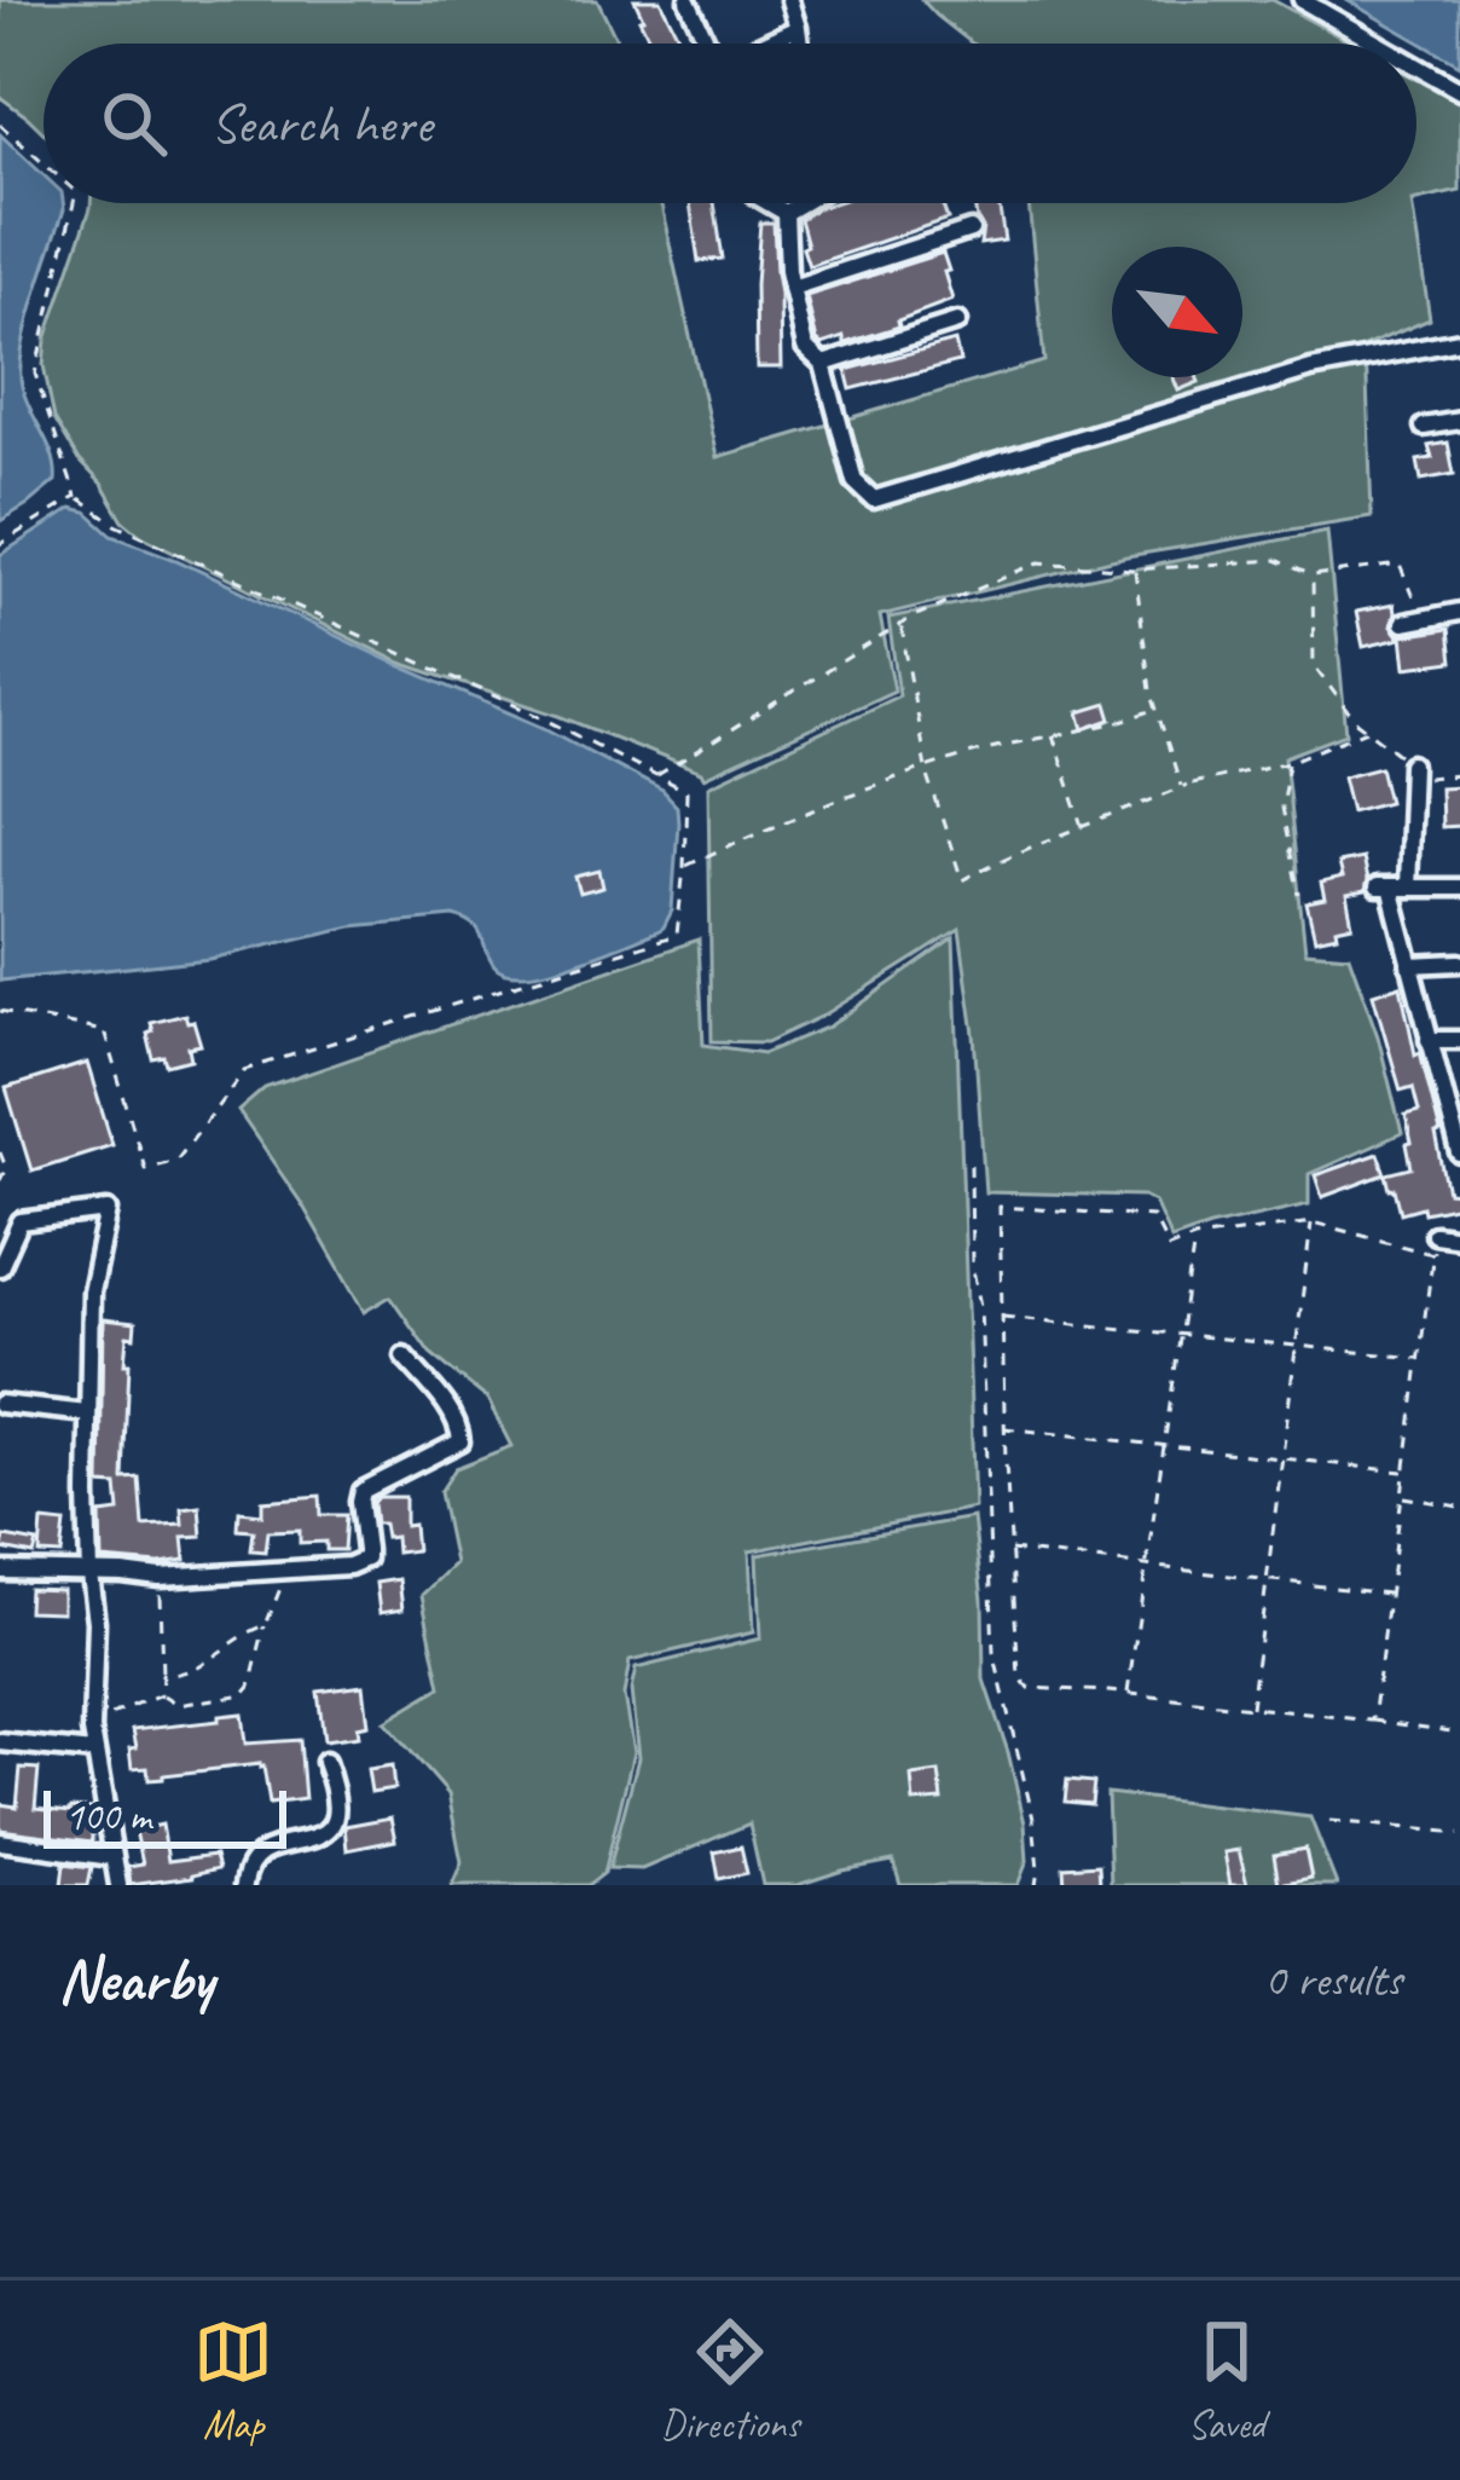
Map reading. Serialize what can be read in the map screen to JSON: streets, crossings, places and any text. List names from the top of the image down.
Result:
{
  "scale_bar": "100 m",
  "north": "bottom right",
  "page": {
    "search": "Search here",
    "scale": "100 m",
    "heading": ["Nearby", "0 results"],
    "nav": ["Map", "Directions", "Saved"]
  }
}
